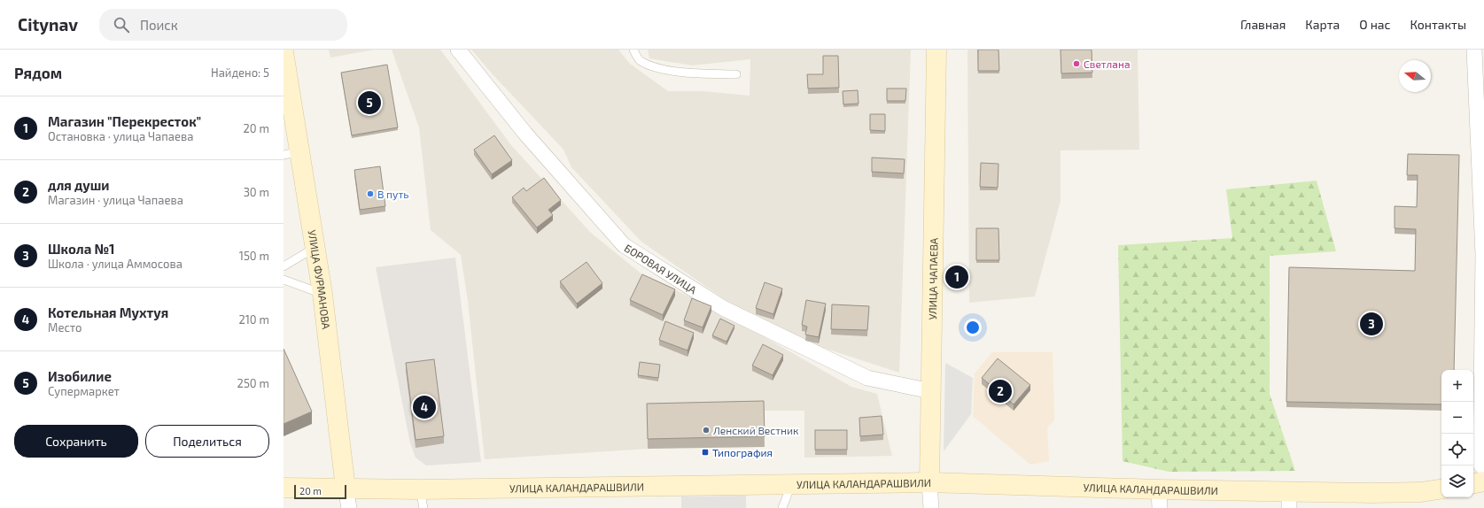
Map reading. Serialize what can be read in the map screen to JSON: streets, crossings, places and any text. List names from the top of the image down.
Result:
{
  "streets": {
    "main road": ["УЛИЦА ЧАПАЕВА", "УЛИЦА ФУРМАНОВА", "УЛИЦА КАЛАНДАРАШВИЛИ"],
    "street": ["БОРОВАЯ УЛИЦА"]
  },
  "crossings": [
    ["БОРОВАЯ УЛИЦА", "УЛИЦА ЧАПАЕВА"],
    ["УЛИЦА ЧАПАЕВА", "УЛИЦА КАЛАНДАРАШВИЛИ"],
    ["УЛИЦА ФУРМАНОВА", "УЛИЦА КАЛАНДАРАШВИЛИ"]
  ],
  "places": {
    "other": ["Светлана", "В путь", "Ленский Вестник"],
    "transit": ["Типография"]
  },
  "scale_bar": "20 m",
  "north": "left",
  "page": {
    "header": "Citynav",
    "search": "Поиск",
    "nav": [
      "Главная",
      "Карта",
      "О нас",
      "Контакты"
    ],
    "heading": ["Рядом", "Найдено: 5"],
    "pins": [
      "5",
      "1",
      "3",
      "2",
      "4"
    ],
    "list": [
      {
        "mark": "1",
        "name": "Магазин \"Перекресток\"",
        "note": "Остановка · улица Чапаева",
        "value": "20 m"
      },
      {
        "mark": "2",
        "name": "для души",
        "note": "Магазин · улица Чапаева",
        "value": "30 m"
      },
      {
        "mark": "3",
        "name": "Школа №1",
        "note": "Школа · улица Аммосова",
        "value": "150 m"
      },
      {
        "mark": "4",
        "name": "Котельная Мухтуя",
        "note": "Место",
        "value": "210 m"
      },
      {
        "mark": "5",
        "name": "Изобилие",
        "note": "Супермаркет",
        "value": "250 m"
      }
    ],
    "map_buttons": ["+", "−"],
    "buttons": ["Сохранить", "Поделиться"],
    "scale": "20 m"
  }
}
